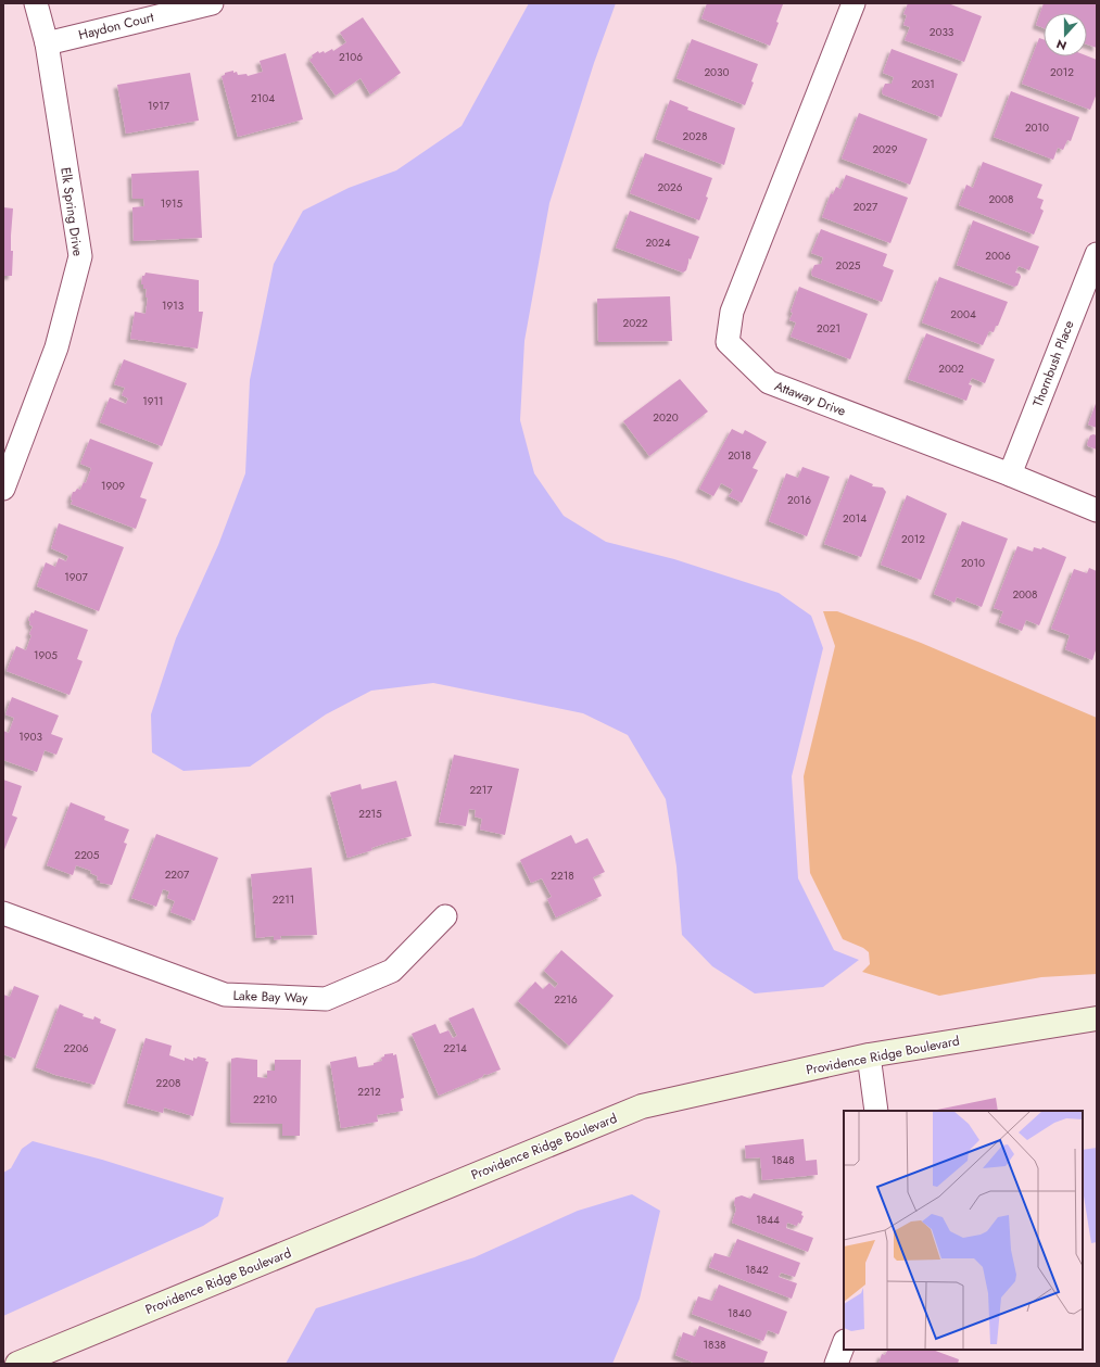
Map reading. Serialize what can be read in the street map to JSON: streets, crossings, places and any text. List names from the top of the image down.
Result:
{
  "streets": {
    "street": [
      "Haydon Court",
      "Elk Spring Drive",
      "Thornbush Place",
      "Attaway Drive",
      "Lake Bay Way",
      "Providence Ridge Boulevard"
    ]
  },
  "crossings": [
    ["Haydon Court", "Elk Spring Drive"],
    ["Thornbush Place", "Attaway Drive"]
  ],
  "house_numbers": [
    "2033",
    "2106",
    "2030",
    "2012",
    "2031",
    "2104",
    "1917",
    "2010",
    "2028",
    "2029",
    "2026",
    "2008",
    "1915",
    "2027",
    "2024",
    "2006",
    "2025",
    "1913",
    "2004",
    "2022",
    "2021",
    "2002",
    "1911",
    "2020",
    "2018",
    "1909",
    "2016",
    "2014",
    "2012",
    "2010",
    "1907",
    "2008",
    "1905",
    "1903",
    "2217",
    "2215",
    "2205",
    "2207",
    "2218",
    "2211",
    "2216",
    "2206",
    "2214",
    "2208",
    "2212",
    "2210",
    "1848",
    "1844",
    "1842",
    "1840",
    "1838"
  ],
  "north": "bottom"
}
